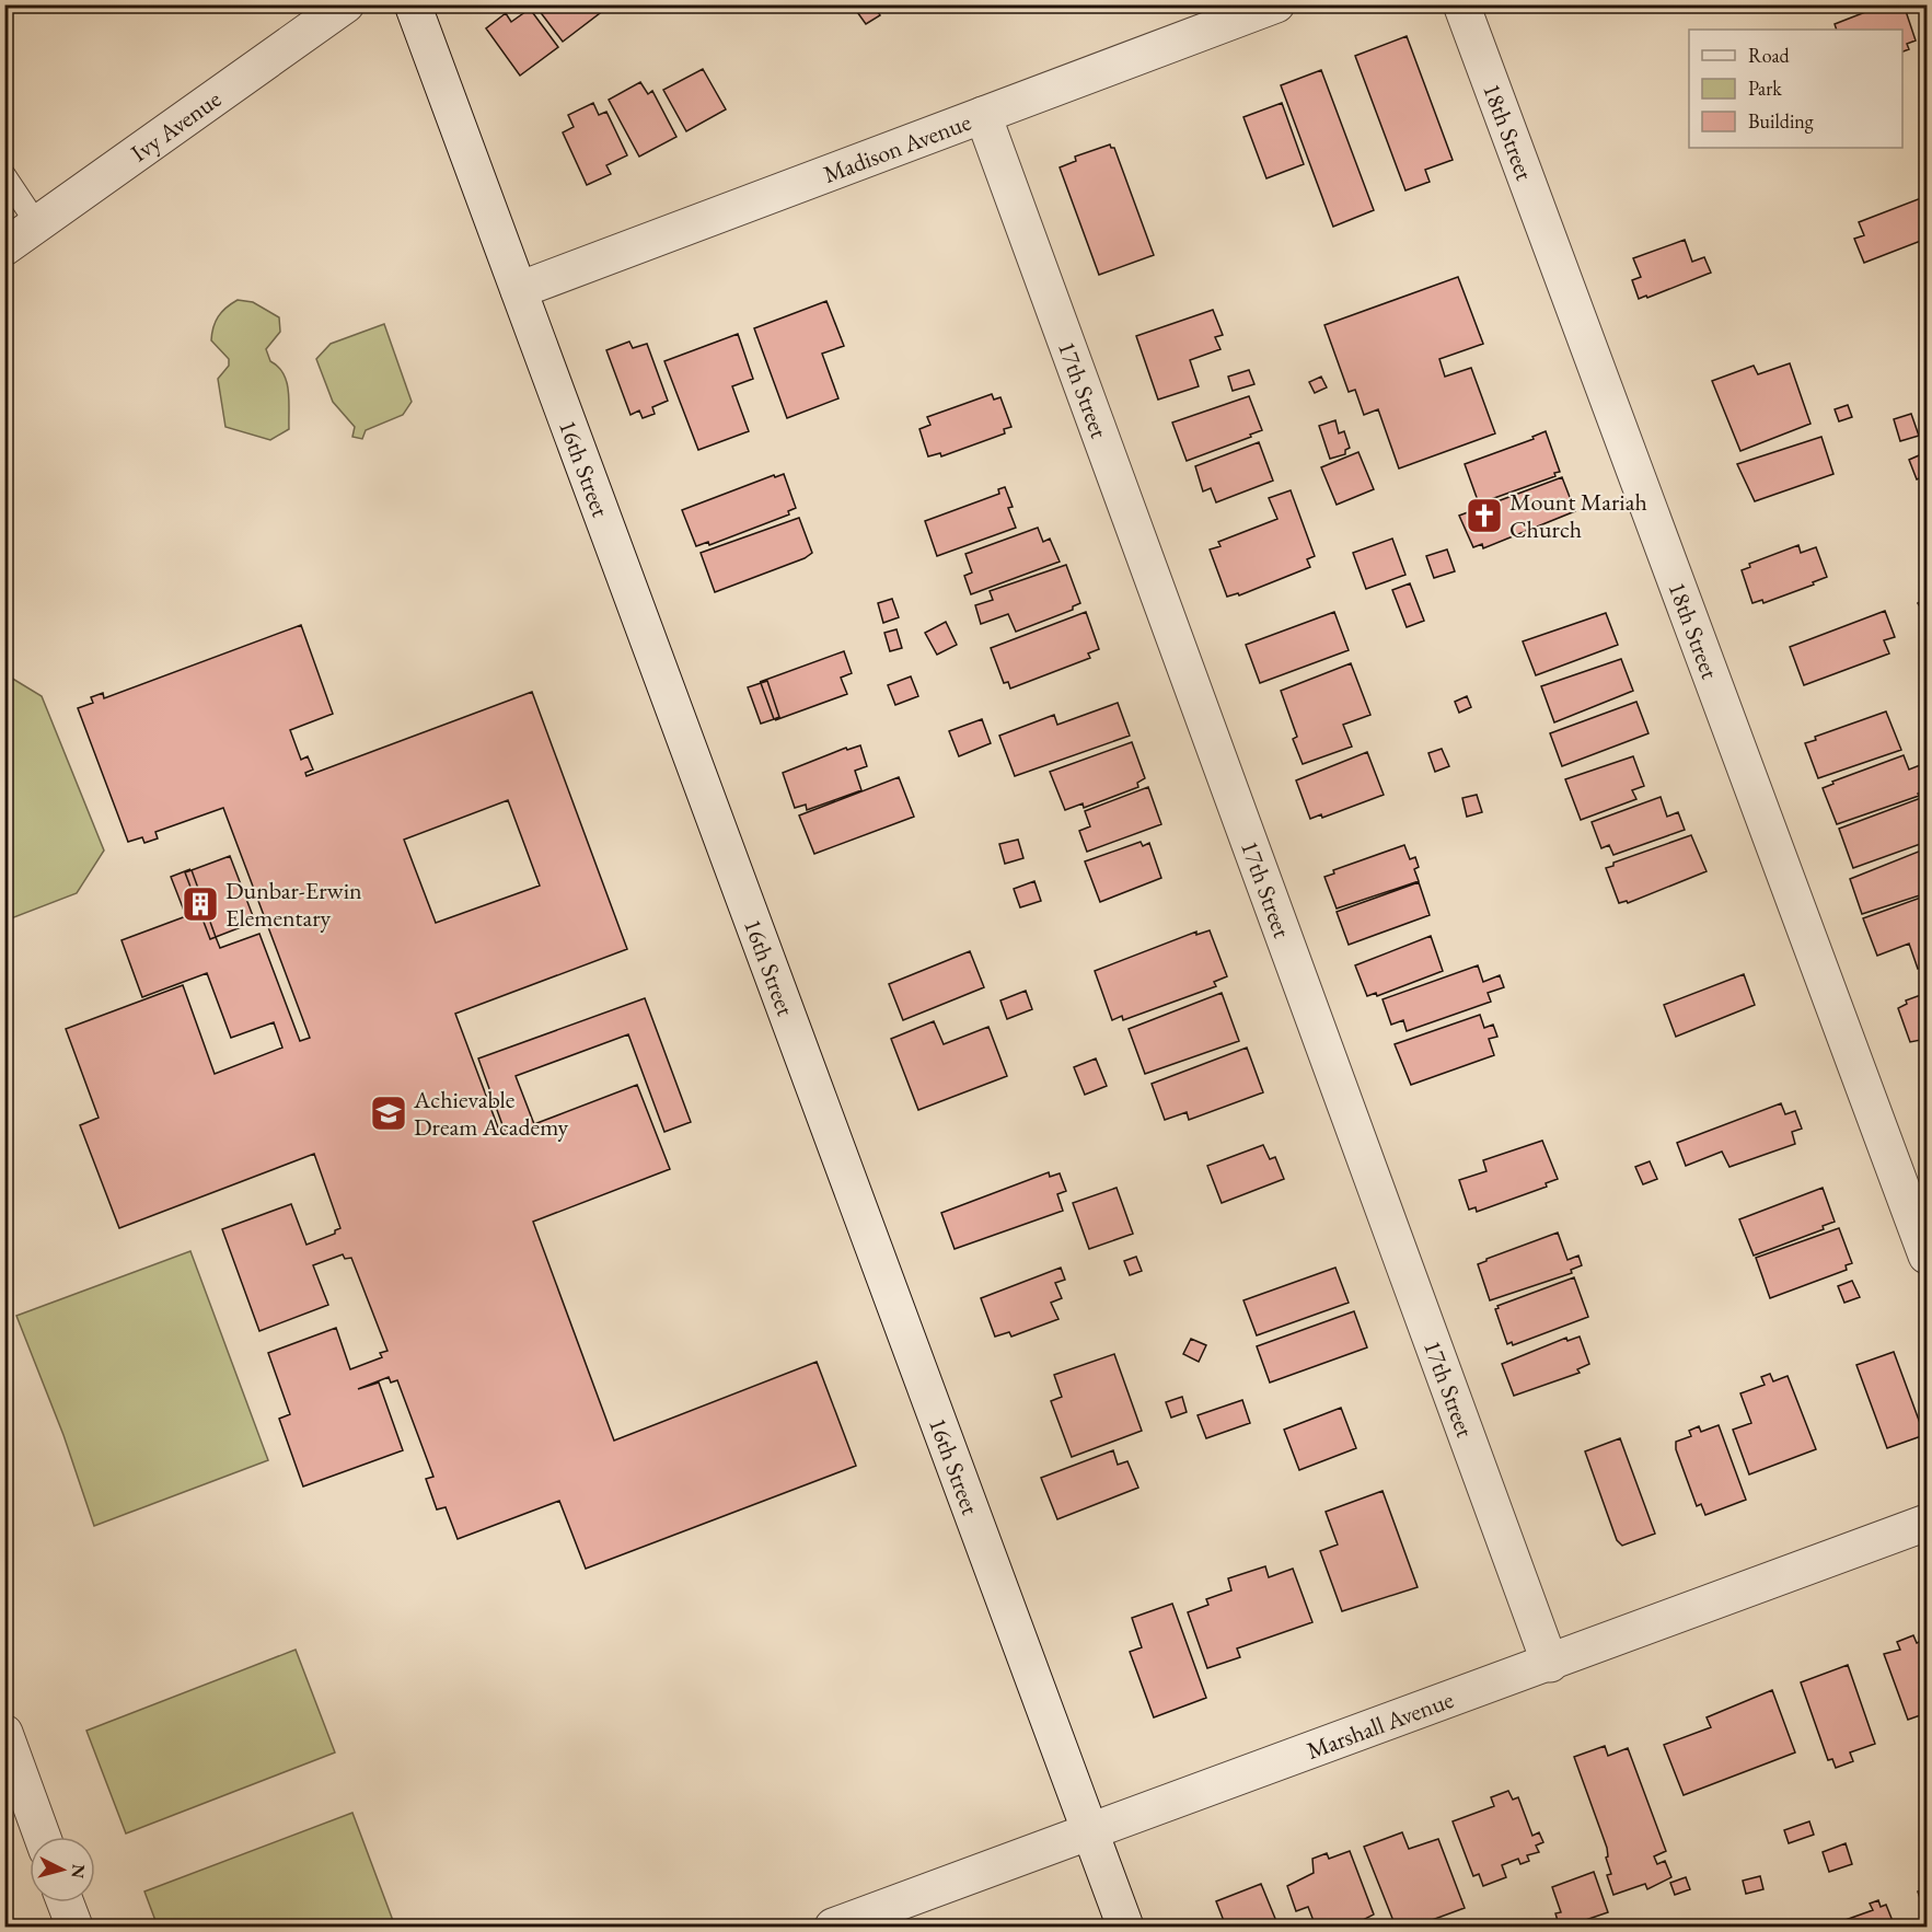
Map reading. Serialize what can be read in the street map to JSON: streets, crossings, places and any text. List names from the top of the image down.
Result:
{
  "streets": {
    "street": [
      "Ivy Avenue",
      "18th Street",
      "Madison Avenue",
      "17th Street",
      "16th Street",
      "Marshall Avenue"
    ]
  },
  "crossings": [
    ["Madison Avenue", "17th Street"],
    ["Madison Avenue", "16th Street"],
    ["17th Street", "Marshall Avenue"],
    ["16th Street", "Marshall Avenue"]
  ],
  "places": {
    "church": ["Mount Mariah Church"],
    "building": ["Dunbar-Erwin Elementary"],
    "school or university": ["Achievable Dream Academy"]
  },
  "legend": ["Road", "Park", "Building"],
  "north": "right"
}
